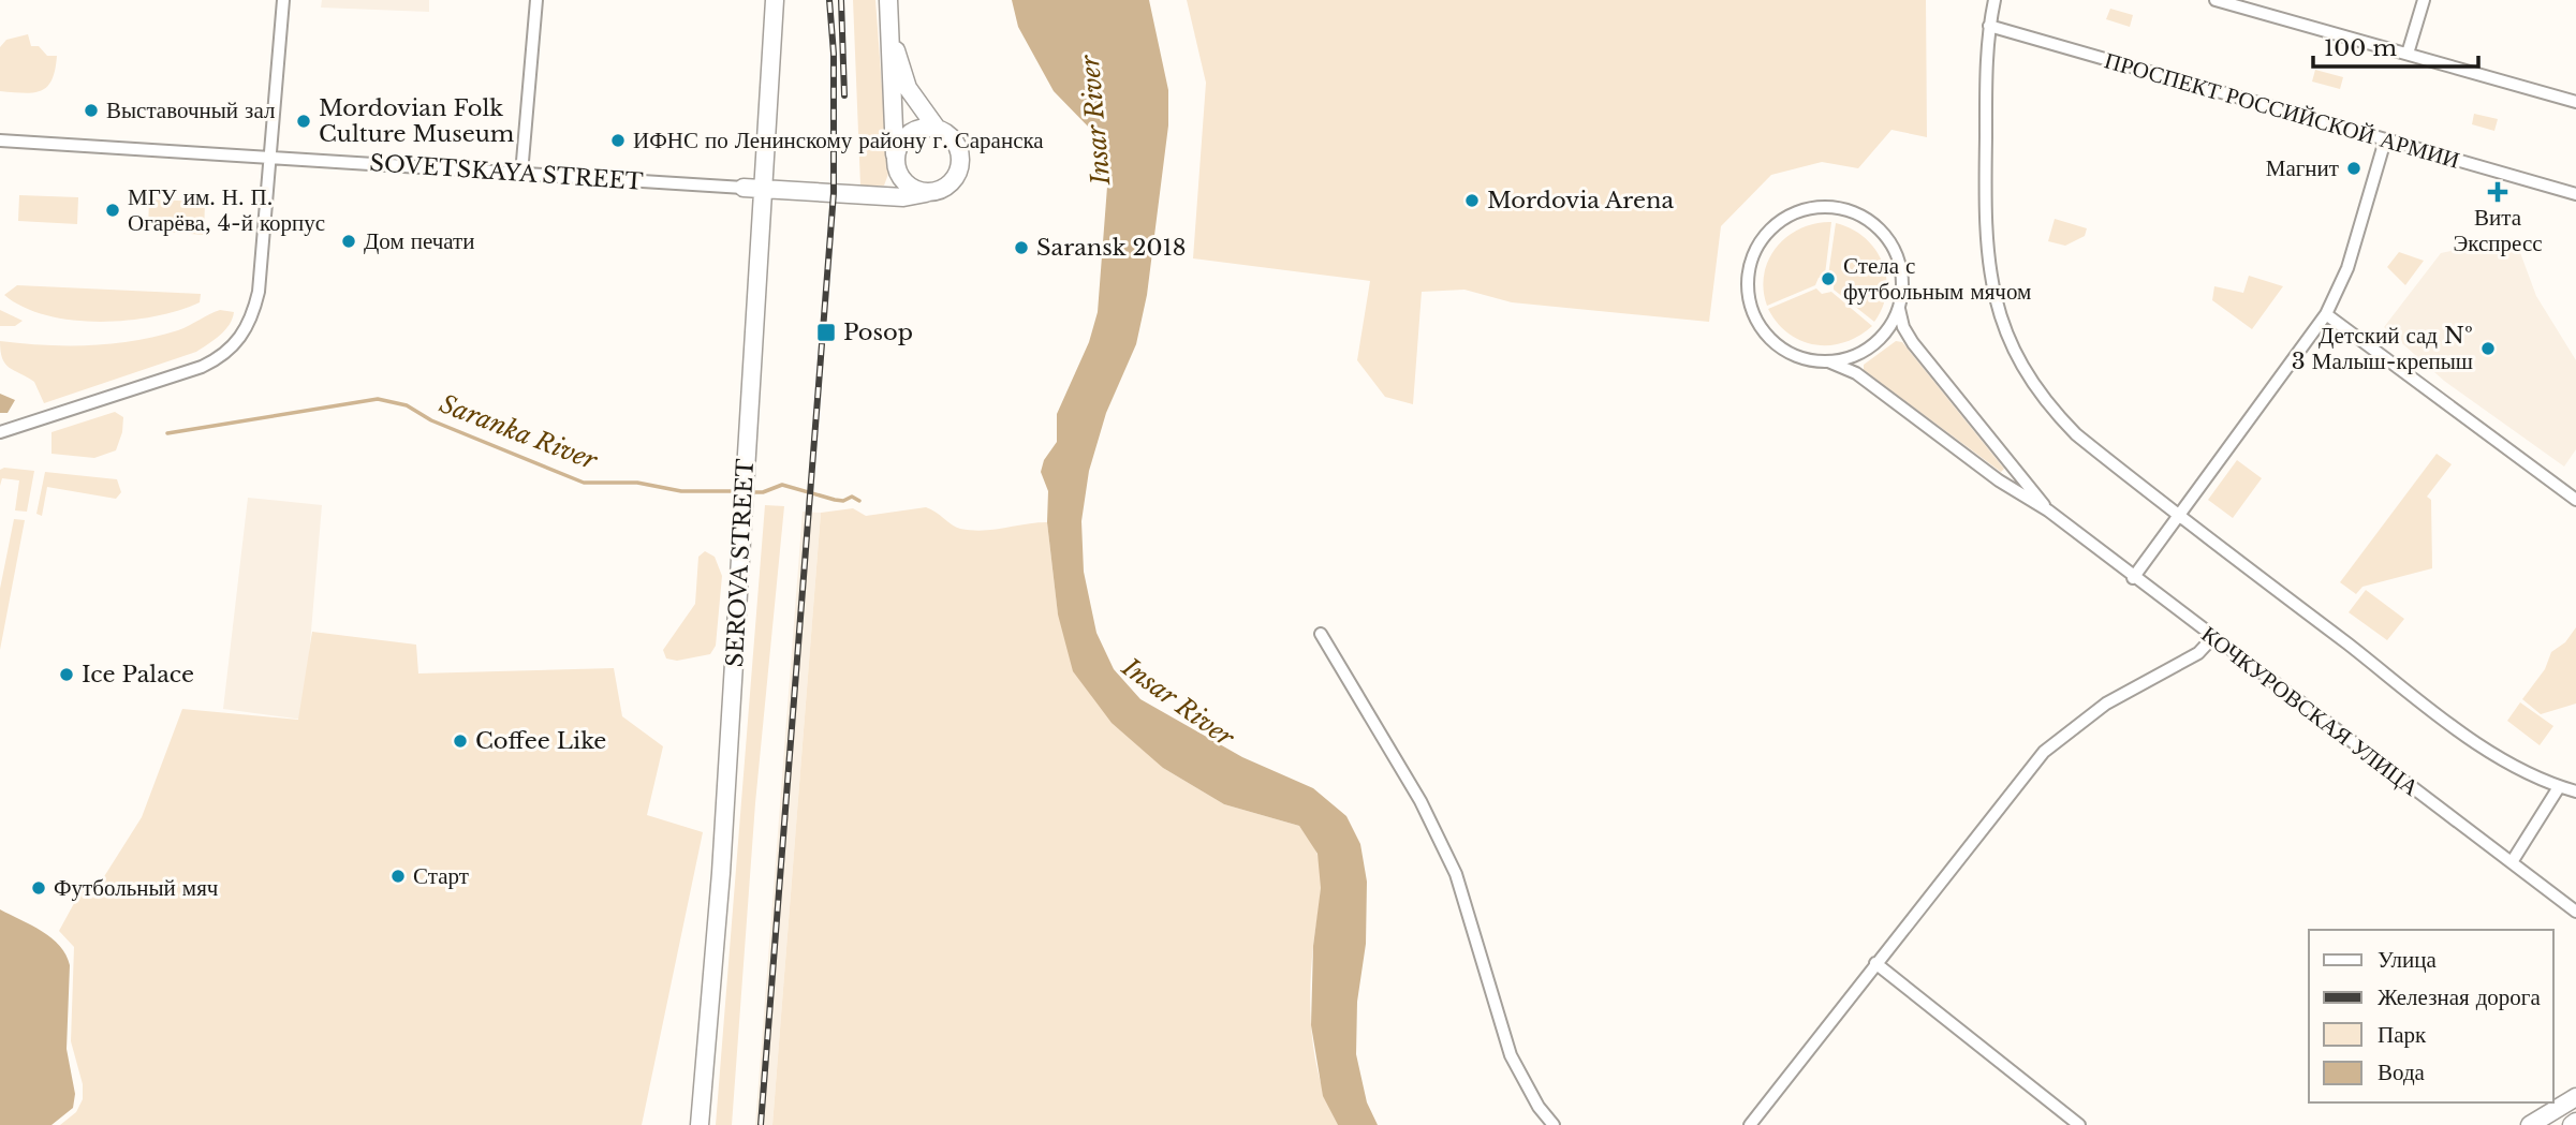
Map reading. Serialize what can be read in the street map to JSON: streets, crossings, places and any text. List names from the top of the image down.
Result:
{
  "streets": {
    "street": [
      "ПРОСПЕКТ РОССИЙСКОЙ АРМИИ",
      "SOVETSKAYA STREET",
      "SEROVA STREET",
      "КОЧКУРОВСКАЯ УЛИЦА"
    ]
  },
  "crossings": [
    ["SOVETSKAYA STREET", "SEROVA STREET"]
  ],
  "water": ["Insar River", "Saranka River"],
  "places": {
    "other": [
      "Выставочный зал",
      "Mordovian Folk Culture Museum",
      "ИФНС по Ленинскому району г. Саранска",
      "Магнит",
      "Mordovia Arena",
      "МГУ им. Н. П. Огарёва, 4-й корпус",
      "Дом печати",
      "Saransk 2018",
      "Стела с футбольным мячом",
      "Детский сад № 3 Малыш-крепыш",
      "Ice Palace",
      "Coffee Like",
      "Старт",
      "Футбольный мяч"
    ],
    "health": ["Вита Экспресс"],
    "transit": ["Posop"]
  },
  "legend": [
    "Улица",
    "Железная дорога",
    "Парк",
    "Вода"
  ],
  "scale_bar": "100 m"
}
